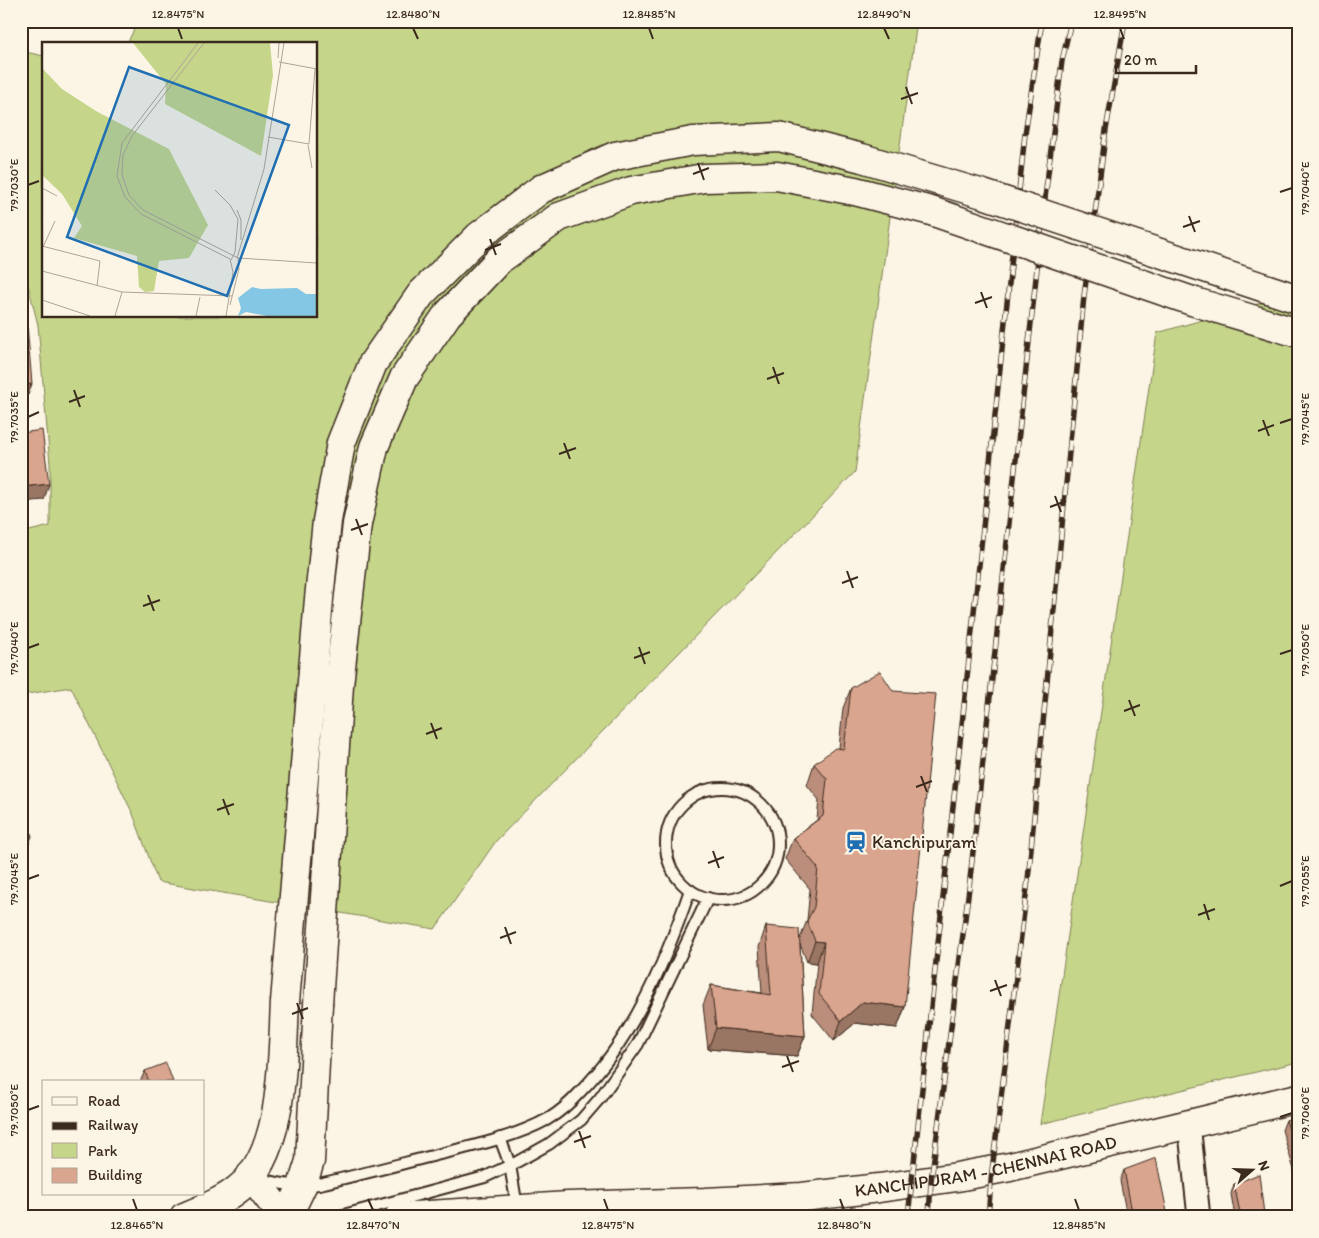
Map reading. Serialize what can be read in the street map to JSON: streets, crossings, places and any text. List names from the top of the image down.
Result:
{
  "streets": {
    "main road": ["KANCHIPURAM - CHENNAI ROAD"]
  },
  "places": {
    "station": ["Kanchipuram"]
  },
  "legend": [
    "Road",
    "Railway",
    "Park",
    "Building"
  ],
  "scale_bar": "20 m",
  "north": "right",
  "coordinates": [
    "12.8475°N",
    "12.8480°N",
    "12.8485°N",
    "12.8490°N",
    "12.8495°N",
    "79.7030°E",
    "79.7040°E",
    "79.7035°E",
    "79.7045°E",
    "79.7050°E",
    "79.7055°E",
    "79.7060°E",
    "12.8465°N",
    "12.8470°N"
  ]
}
